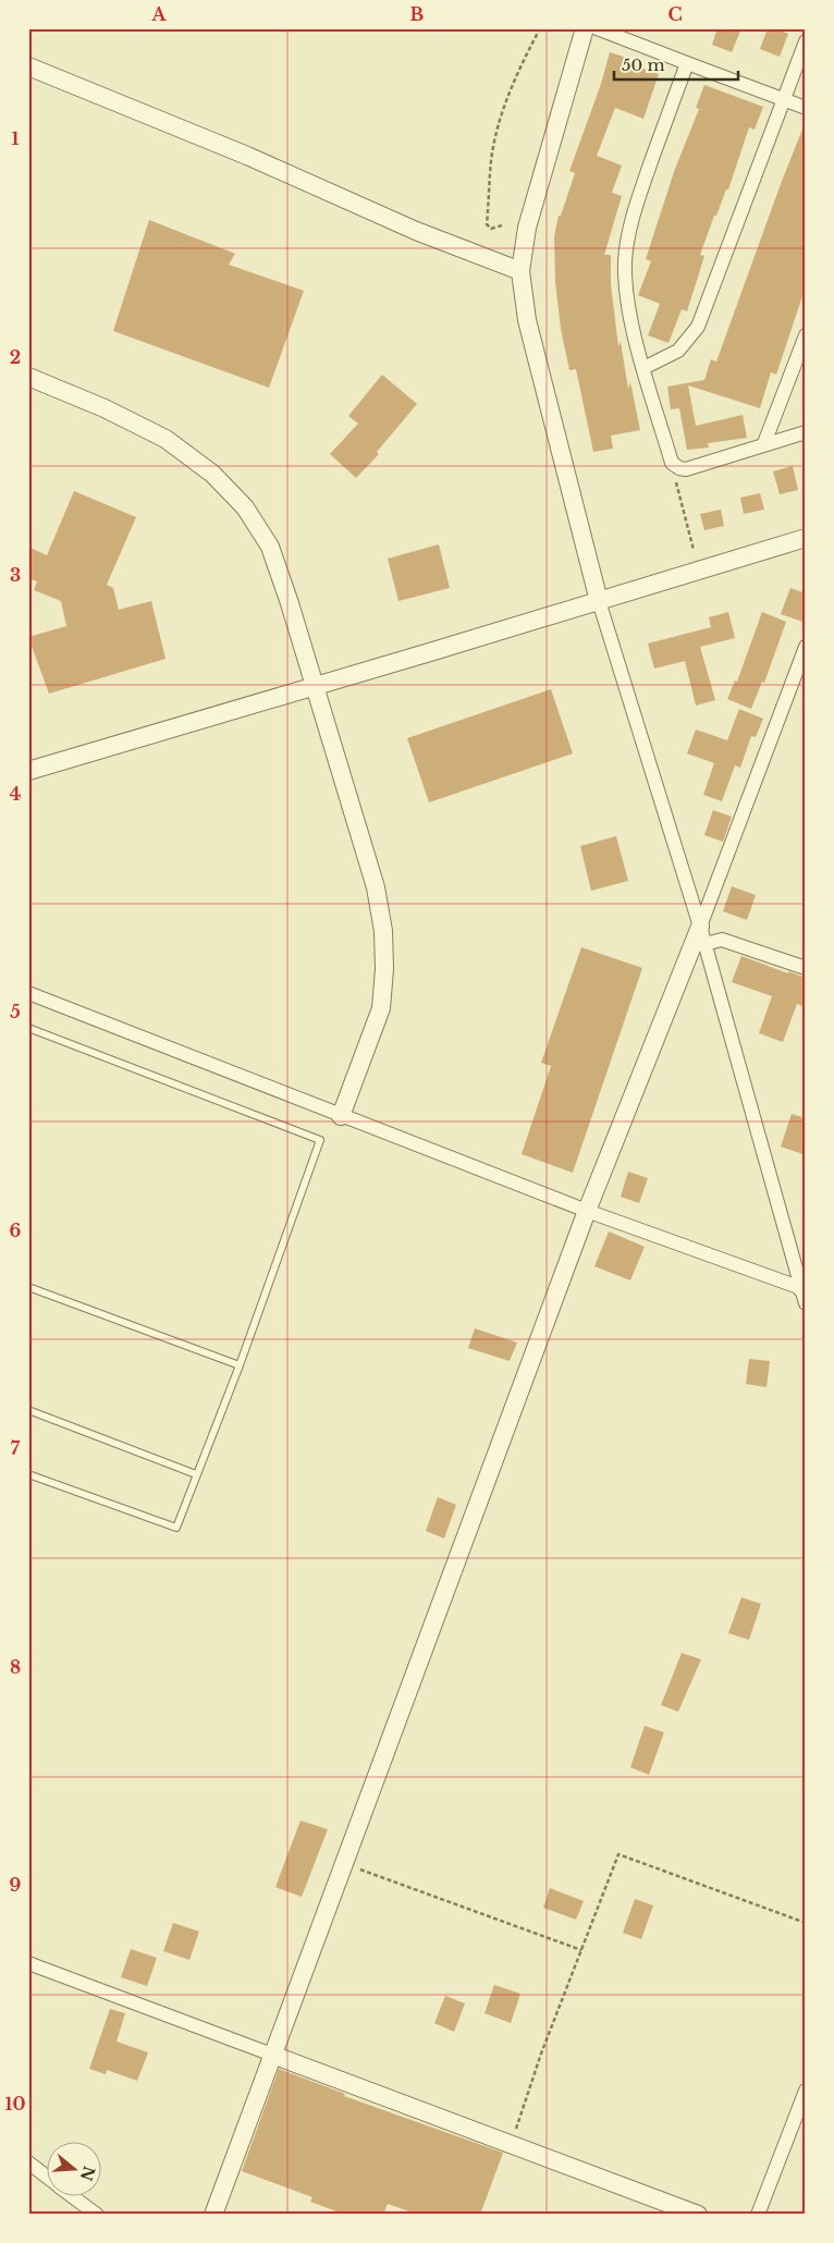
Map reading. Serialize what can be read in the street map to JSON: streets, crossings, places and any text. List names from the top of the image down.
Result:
{
  "scale_bar": "50 m",
  "north": "right",
  "grid": {
    "columns": ["A", "B", "C"],
    "rows": [
      "1",
      "2",
      "3",
      "4",
      "5",
      "6",
      "7",
      "8",
      "9",
      "10"
    ]
  }
}
